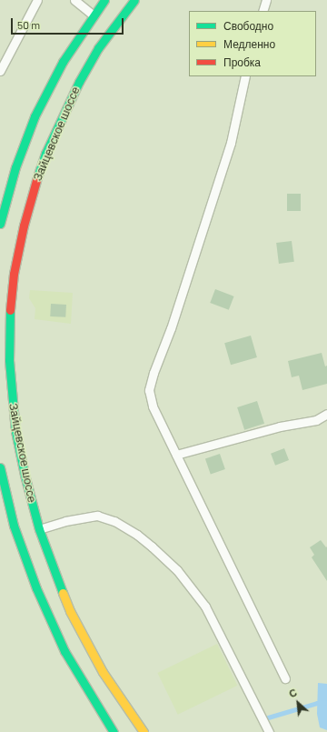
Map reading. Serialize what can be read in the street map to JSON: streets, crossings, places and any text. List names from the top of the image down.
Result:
{
  "streets": {
    "main road": ["Зайцевское шоссе"]
  },
  "legend": ["Свободно", "Медленно", "Пробка"],
  "scale_bar": "50 m",
  "north": "top left"
}
